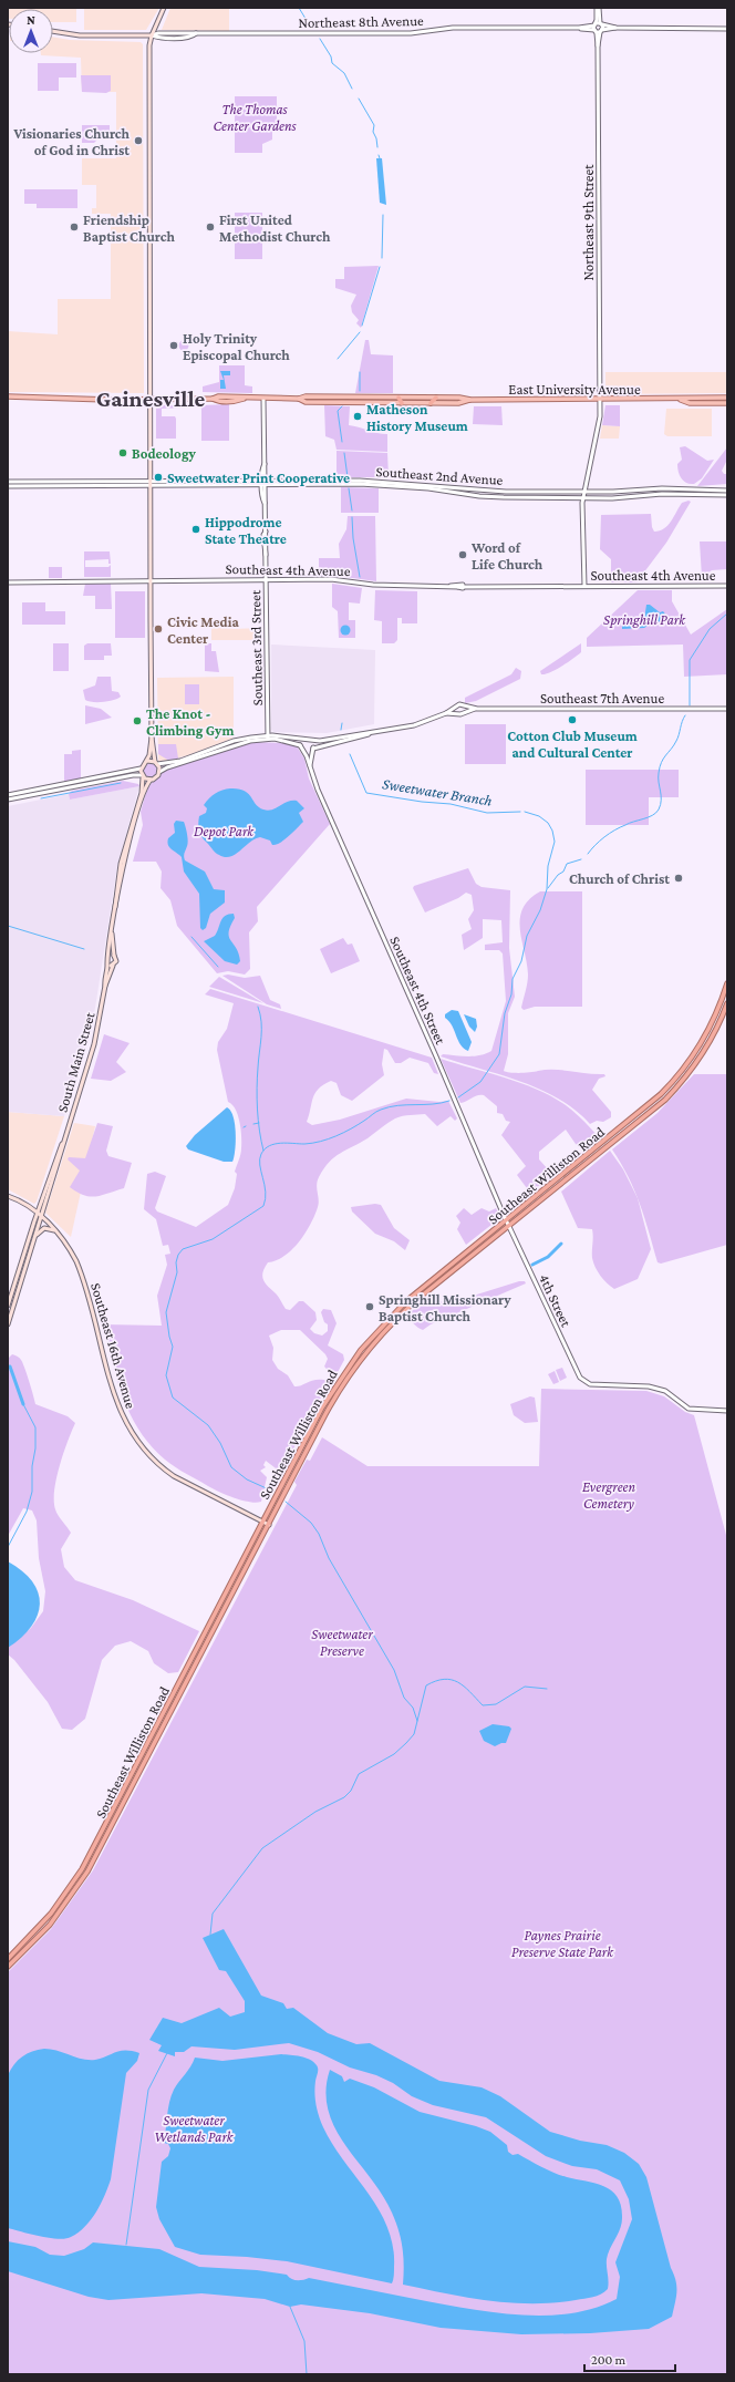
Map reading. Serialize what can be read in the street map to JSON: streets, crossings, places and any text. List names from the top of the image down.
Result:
{
  "streets": {
    "highway": ["Southeast Williston Road"],
    "main road": ["East University Avenue", "South Main Street", "Southeast 16th Avenue"],
    "street": [
      "Northeast 8th Avenue",
      "Northeast 9th Street",
      "Southeast 2nd Avenue",
      "Southeast 4th Avenue",
      "Southeast 3rd Street",
      "Southeast 7th Avenue",
      "Southeast 4th Street",
      "4th Street"
    ]
  },
  "crossings": [
    ["Northeast 8th Avenue", "Northeast 9th Street"],
    ["Northeast 9th Street", "East University Avenue"],
    ["Northeast 9th Street", "Southeast 2nd Avenue"],
    ["Northeast 9th Street", "Southeast 4th Avenue"],
    ["East University Avenue", "Southeast 3rd Street"],
    ["Southeast 2nd Avenue", "Southeast 3rd Street"],
    ["Southeast 4th Avenue", "Southeast 3rd Street"],
    ["Southeast 4th Street", "Southeast Williston Road"],
    ["Southeast 4th Street", "4th Street"],
    ["South Main Street", "Southeast 16th Avenue"],
    ["Southeast Williston Road", "4th Street"],
    ["Southeast Williston Road", "Southeast 16th Avenue"]
  ],
  "districts": ["Gainesville"],
  "water": ["Sweetwater Branch"],
  "parks": [
    "The Thomas Center Gardens",
    "Springhill Park",
    "Depot Park",
    "Evergreen Cemetery",
    "Sweetwater Preserve",
    "Paynes Prairie Preserve State Park",
    "Sweetwater Wetlands Park"
  ],
  "places": [
    "Visionaries Church of God in Christ",
    "Friendship Baptist Church",
    "First United Methodist Church",
    "Holy Trinity Episcopal Church",
    "Matheson History Museum",
    "Bodeology",
    "Sweetwater Print Cooperative",
    "Hippodrome State Theatre",
    "Word of Life Church",
    "Civic Media Center",
    "Cotton Club Museum and Cultural Center",
    "The Knot - Climbing Gym",
    "Church of Christ",
    "Springhill Missionary Baptist Church"
  ],
  "scale_bar": "200 m",
  "north": "top"
}
